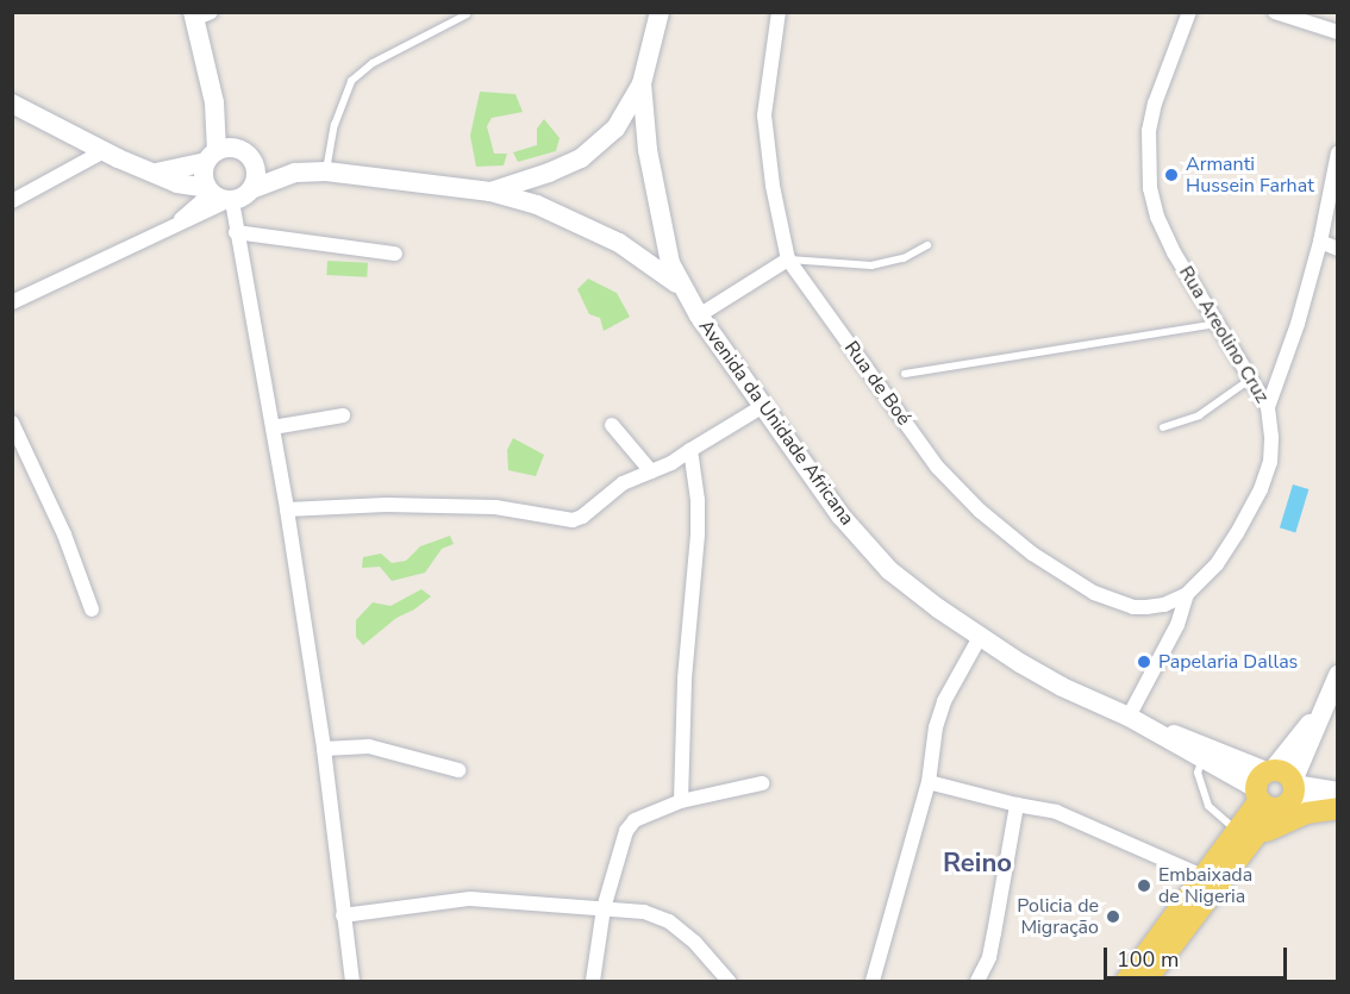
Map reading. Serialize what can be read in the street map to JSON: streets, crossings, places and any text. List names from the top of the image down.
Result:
{
  "streets": {
    "street": ["Rua Areolino Cruz", "Rua de Boé", "Avenida da Unidade Africana"]
  },
  "crossings": [
    ["Rua Areolino Cruz", "Rua de Boé"],
    ["Rua Areolino Cruz", "Avenida da Unidade Africana"]
  ],
  "districts": ["Reino"],
  "places": [
    "Armanti Hussein Farhat",
    "Papelaria Dallas",
    "Embaixada de Nigeria",
    "Policia de Migração"
  ],
  "scale_bar": "100 m"
}
